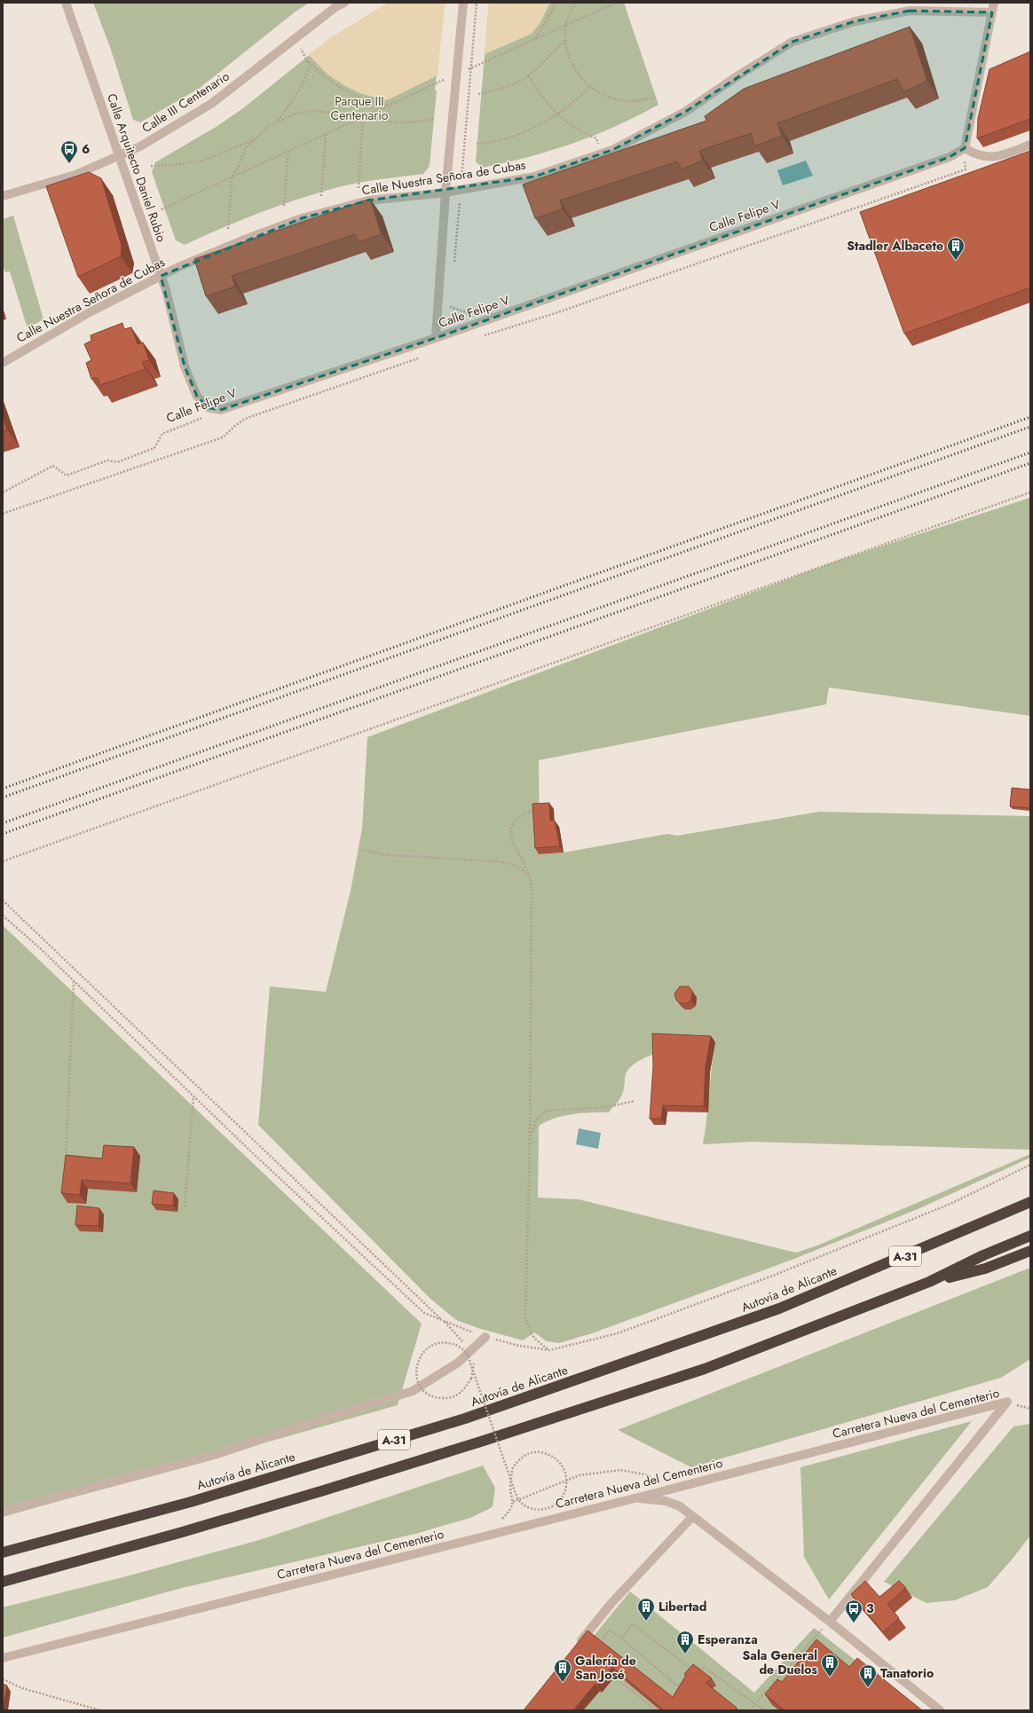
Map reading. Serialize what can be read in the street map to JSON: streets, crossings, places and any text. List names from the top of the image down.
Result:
{
  "streets": {
    "highway": ["A-31", "Autovía de Alicante"],
    "street": [
      "Calle III Centenario",
      "Calle Arquitecto Daniel Rubio",
      "Calle Nuestra Señora de Cubas",
      "Calle Felipe V",
      "Carretera Nueva del Cementerio"
    ]
  },
  "crossings": [
    ["Calle III Centenario", "Calle Arquitecto Daniel Rubio"],
    ["Calle Arquitecto Daniel Rubio", "Calle Nuestra Señora de Cubas"],
    ["Calle Arquitecto Daniel Rubio", "Calle Felipe V"]
  ],
  "parks": ["Parque III Centenario"],
  "places": {
    "bus stop": ["6", "3"],
    "building": [
      "Stadler Albacete",
      "Libertad",
      "Esperanza",
      "Sala General de Duelos",
      "Galería de San José",
      "Tanatorio"
    ]
  }
}
